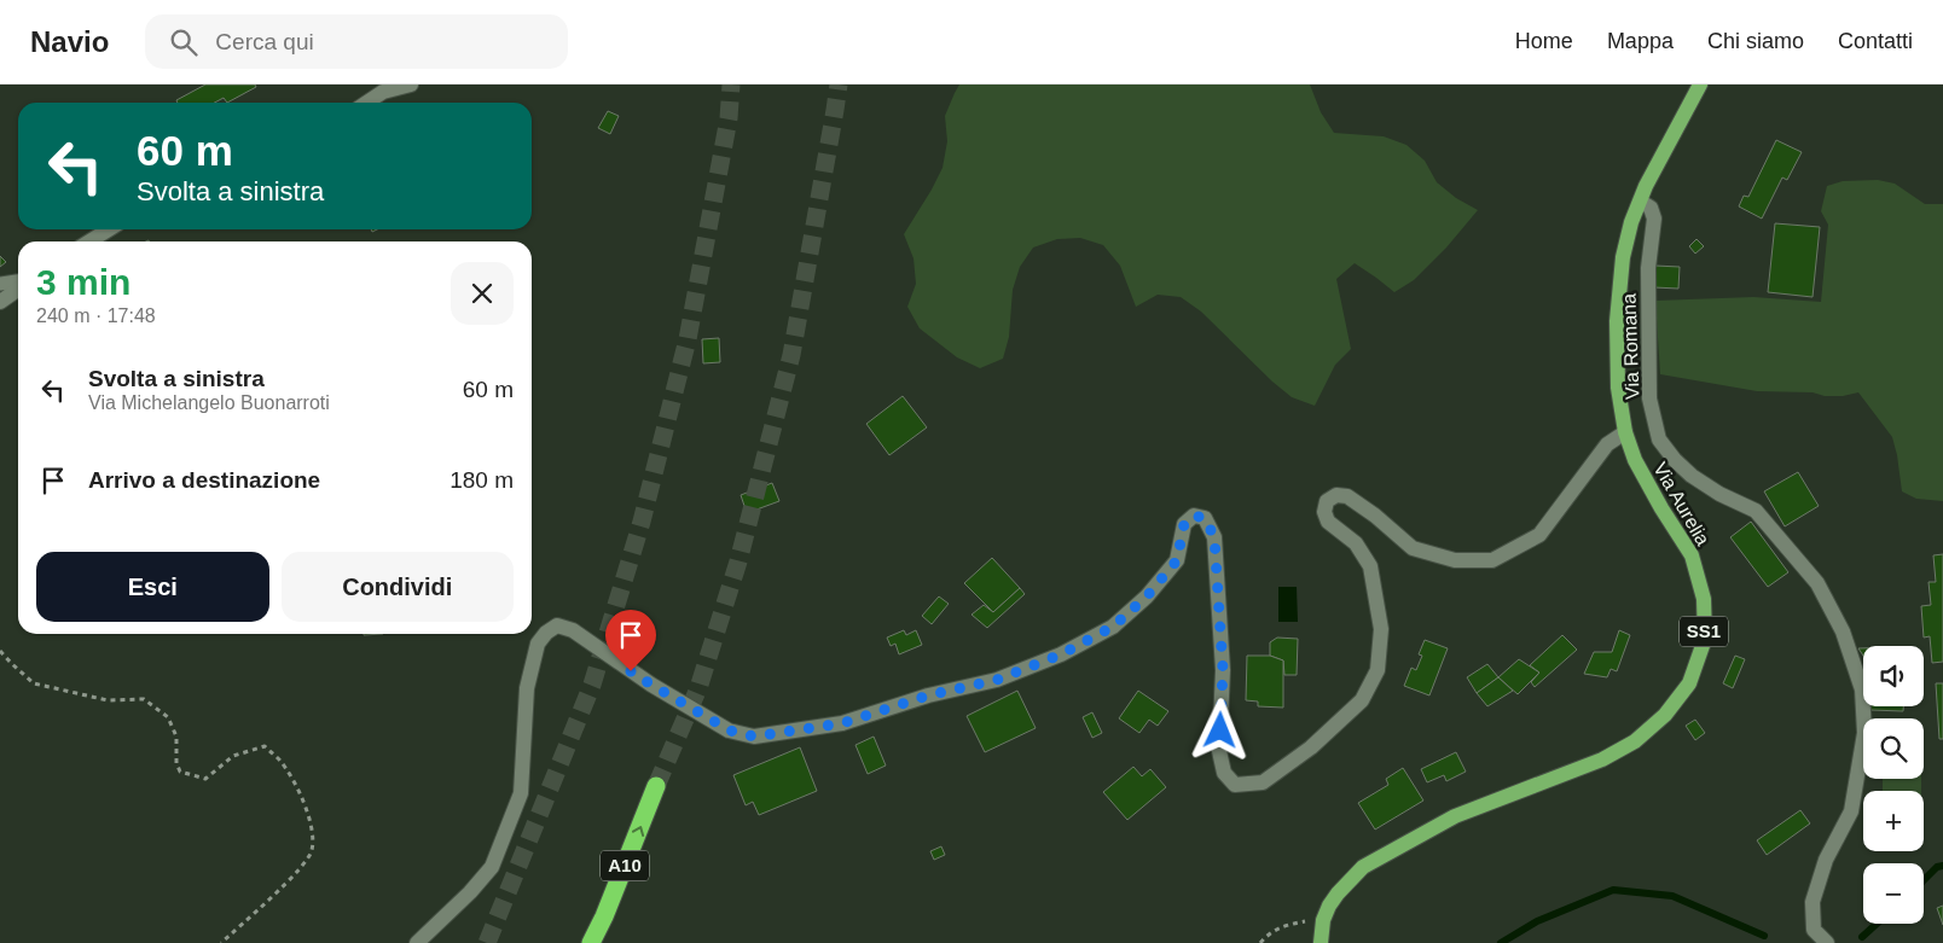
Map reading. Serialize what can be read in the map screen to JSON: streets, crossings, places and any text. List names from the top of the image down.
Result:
{
  "streets": {
    "highway": ["A10"],
    "main road": ["Via Aurelia", "SS1"],
    "street": ["Via Romana"]
  },
  "crossings": [
    ["Via Romana", "Via Aurelia"],
    ["Via Aurelia", "SS1"]
  ],
  "page": {
    "header": "Navio",
    "search": "Cerca qui",
    "nav": [
      "Home",
      "Mappa",
      "Chi siamo",
      "Contatti"
    ],
    "turn": ["60 m", "Svolta a sinistra"],
    "heading": ["3 min", "240 m · 17:48"],
    "list": [
      {
        "name": "Svolta a sinistra",
        "note": "Via Michelangelo Buonarroti",
        "value": "60 m"
      },
      {
        "name": "Arrivo a destinazione",
        "value": "180 m"
      }
    ],
    "buttons": ["Esci", "Condividi"],
    "map_buttons": ["+", "−"]
  }
}
